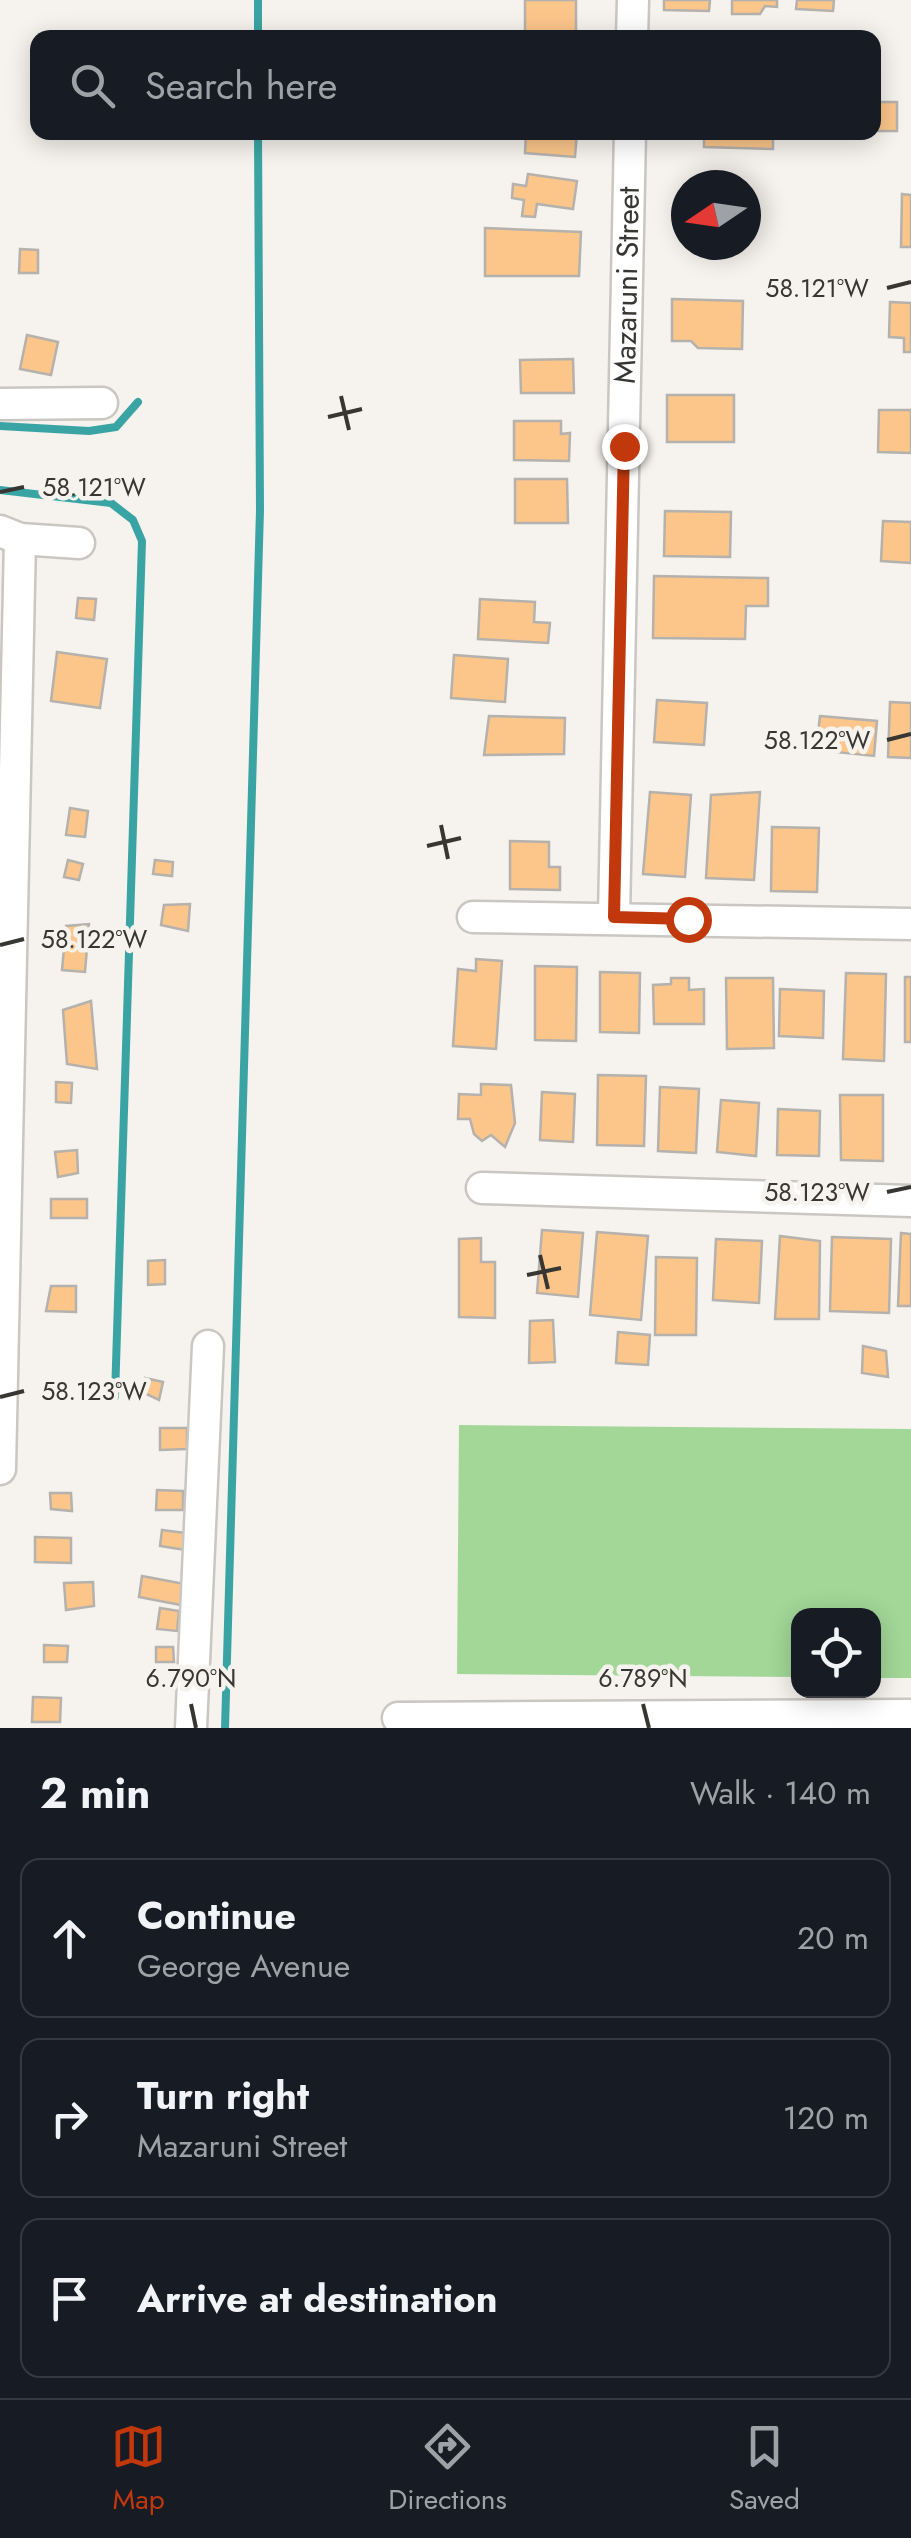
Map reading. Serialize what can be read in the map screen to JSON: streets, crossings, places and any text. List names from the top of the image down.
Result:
{
  "streets": {
    "street": ["Mazaruni Street"]
  },
  "north": "left",
  "page": {
    "search": "Search here",
    "heading": ["2 min", "Walk · 140 m"],
    "list": [
      ["Continue", "George Avenue", "20 m"],
      ["Turn right", "Mazaruni Street", "120 m"],
      "Arrive at destination"
    ],
    "nav": ["Map", "Directions", "Saved"]
  },
  "coordinates": [
    "58.121°W",
    "58.122°W",
    "58.123°W",
    "6.790°N",
    "6.789°N"
  ]
}
